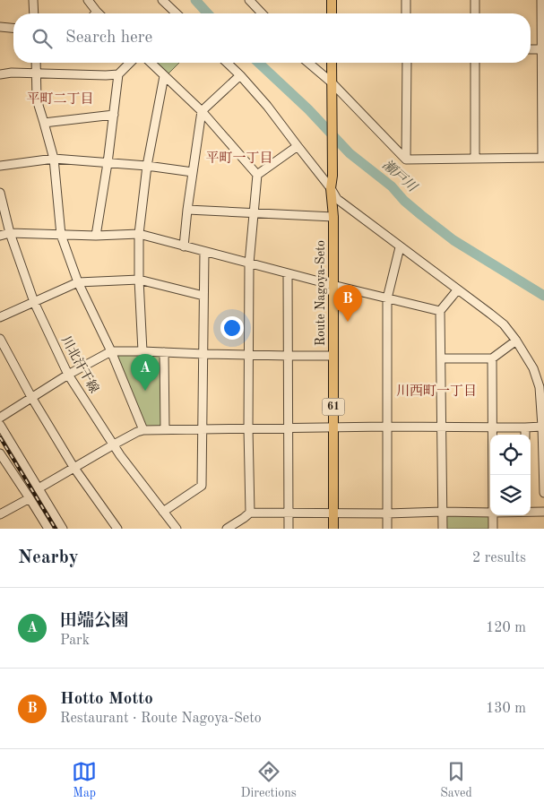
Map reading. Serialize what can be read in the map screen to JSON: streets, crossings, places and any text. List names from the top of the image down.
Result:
{
  "streets": {
    "main road": ["Route Nagoya-Seto", "61"],
    "street": ["川北汗干線"]
  },
  "districts": ["平町二丁目", "平町一丁目", "川西町一丁目"],
  "water": ["瀬戸川"],
  "page": {
    "search": "Search here",
    "pins": ["B", "A"],
    "heading": ["Nearby", "2 results"],
    "list": [
      {
        "mark": "A",
        "name": "田端公園",
        "note": "Park",
        "value": "120 m"
      },
      {
        "mark": "B",
        "name": "Hotto Motto",
        "note": "Restaurant · Route Nagoya-Seto",
        "value": "130 m"
      }
    ],
    "nav": ["Map", "Directions", "Saved"]
  }
}
